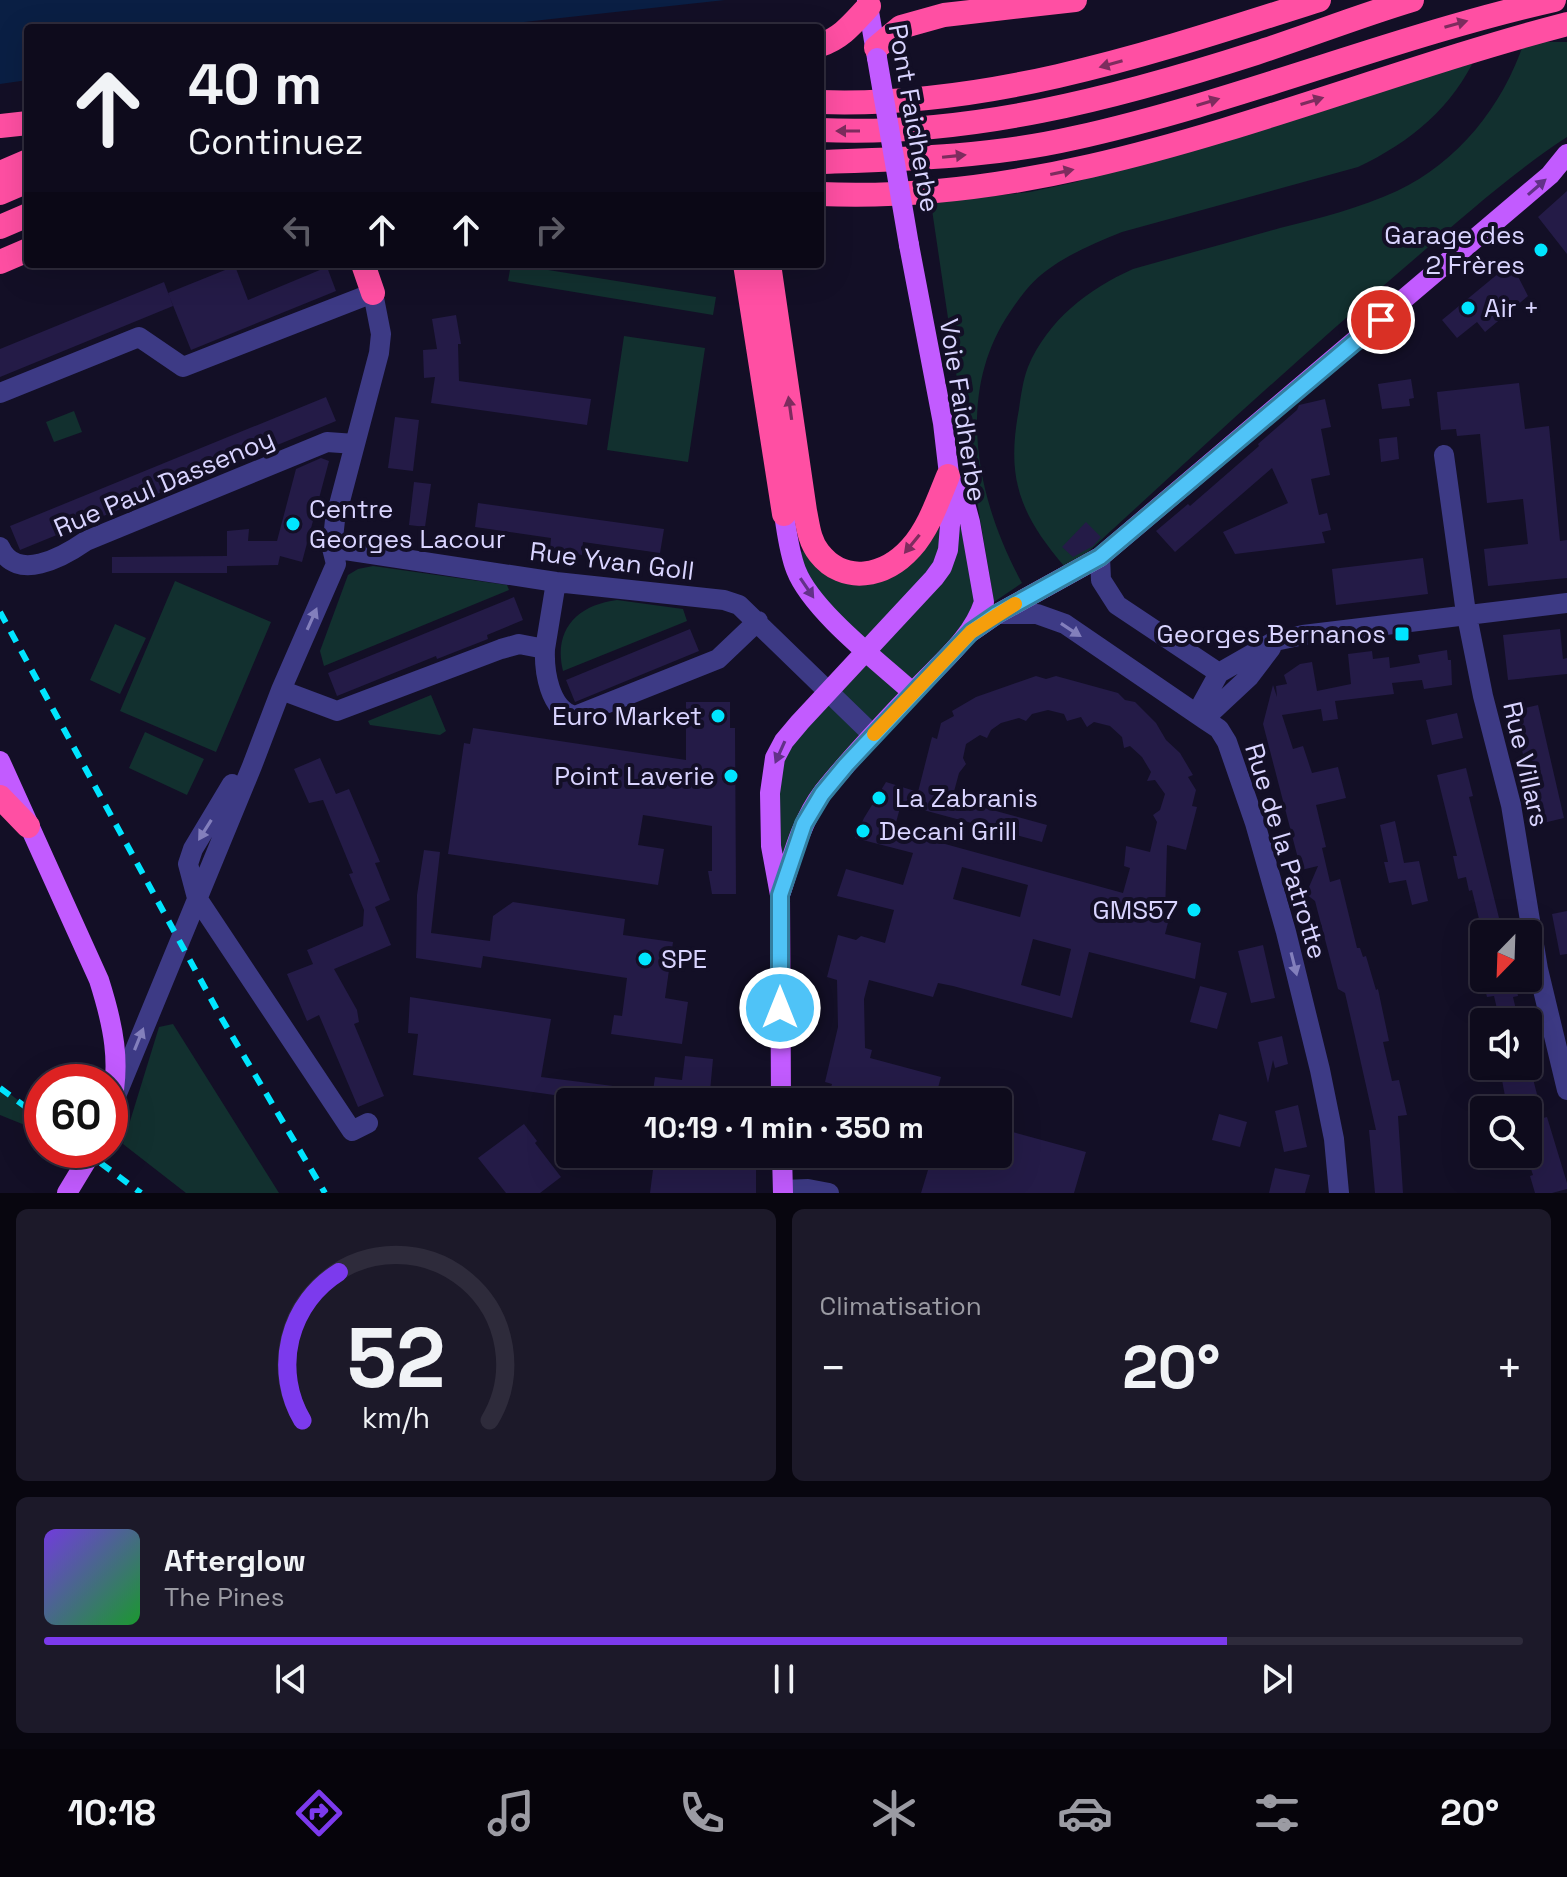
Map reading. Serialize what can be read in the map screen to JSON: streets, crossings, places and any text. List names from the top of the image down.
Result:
{
  "streets": {
    "main road": ["Pont Faidherbe", "Voie Faidherbe"],
    "street": [
      "Rue Paul Dassenoy",
      "Rue Yvan Goll",
      "Rue Villars",
      "Rue de la Patrotte"
    ]
  },
  "crossings": [
    ["Pont Faidherbe", "Voie Faidherbe"],
    ["Voie Faidherbe", "Rue Yvan Goll"]
  ],
  "one_way": ["Rue de la Patrotte"],
  "places": {
    "other": [
      "Garage des 2 Frères",
      "Air +",
      "Centre Georges Lacour",
      "Euro Market",
      "Point Laverie",
      "La Zabranis",
      "Decani Grill",
      "GMS57",
      "SPE"
    ],
    "transit": ["Georges Bernanos"]
  },
  "north": "bottom left",
  "page": {
    "turn": ["40 m", "Continuez"],
    "limit": "60",
    "trip": "10:19 · 1 min · 350 m",
    "tile": "Climatisation",
    "heat": ["−", "20°", "+"],
    "song": ["Afterglow", "The Pines"],
    "tabs": ["10:18", "20°"],
    "gauge": ["52", "km/h"]
  }
}
